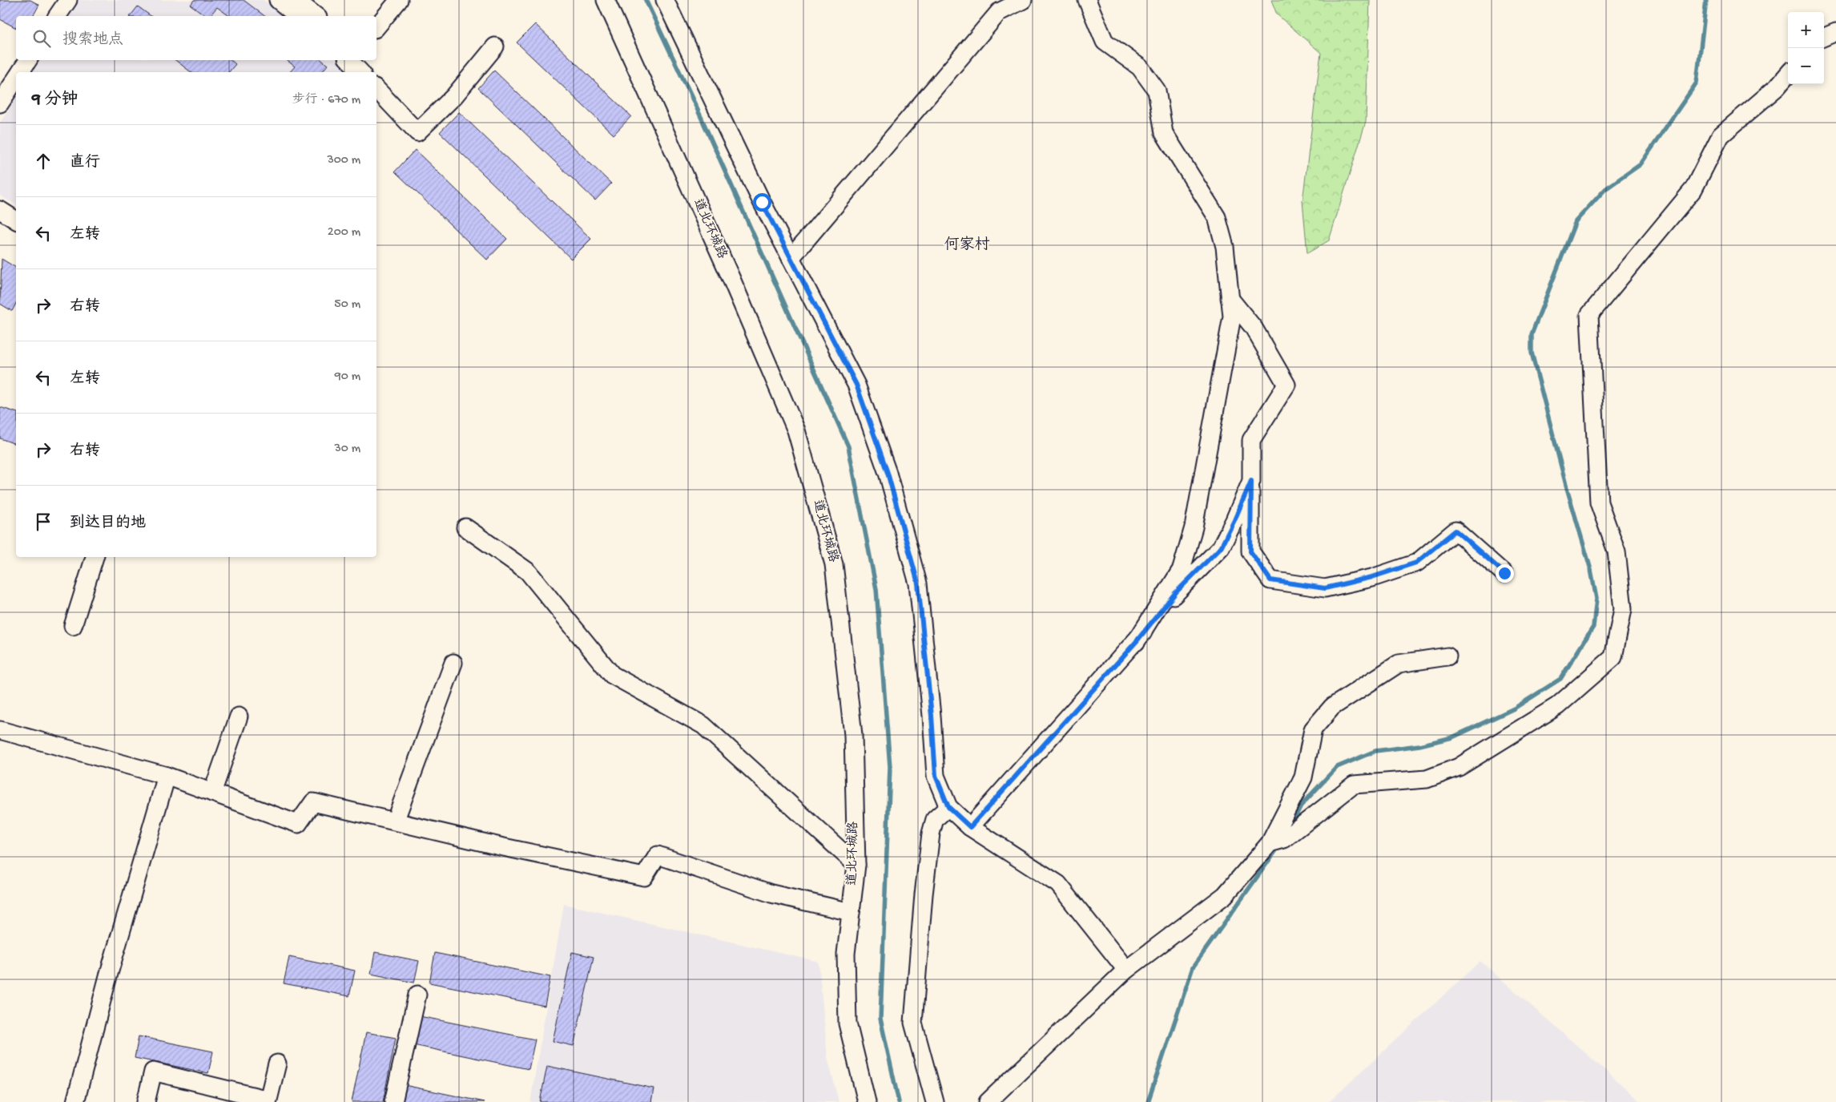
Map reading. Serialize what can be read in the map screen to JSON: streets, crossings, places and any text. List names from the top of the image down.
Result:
{
  "streets": {
    "street": ["道北环城路"]
  },
  "districts": ["何家村"],
  "page": {
    "map_buttons": ["+", "−"],
    "search": "搜索地点",
    "heading": ["9 分钟", "步行 · 670 m"],
    "list": [
      ["直行", "300 m"],
      ["左转", "200 m"],
      ["右转", "50 m"],
      ["左转", "90 m"],
      ["右转", "30 m"],
      "到达目的地"
    ]
  }
}
